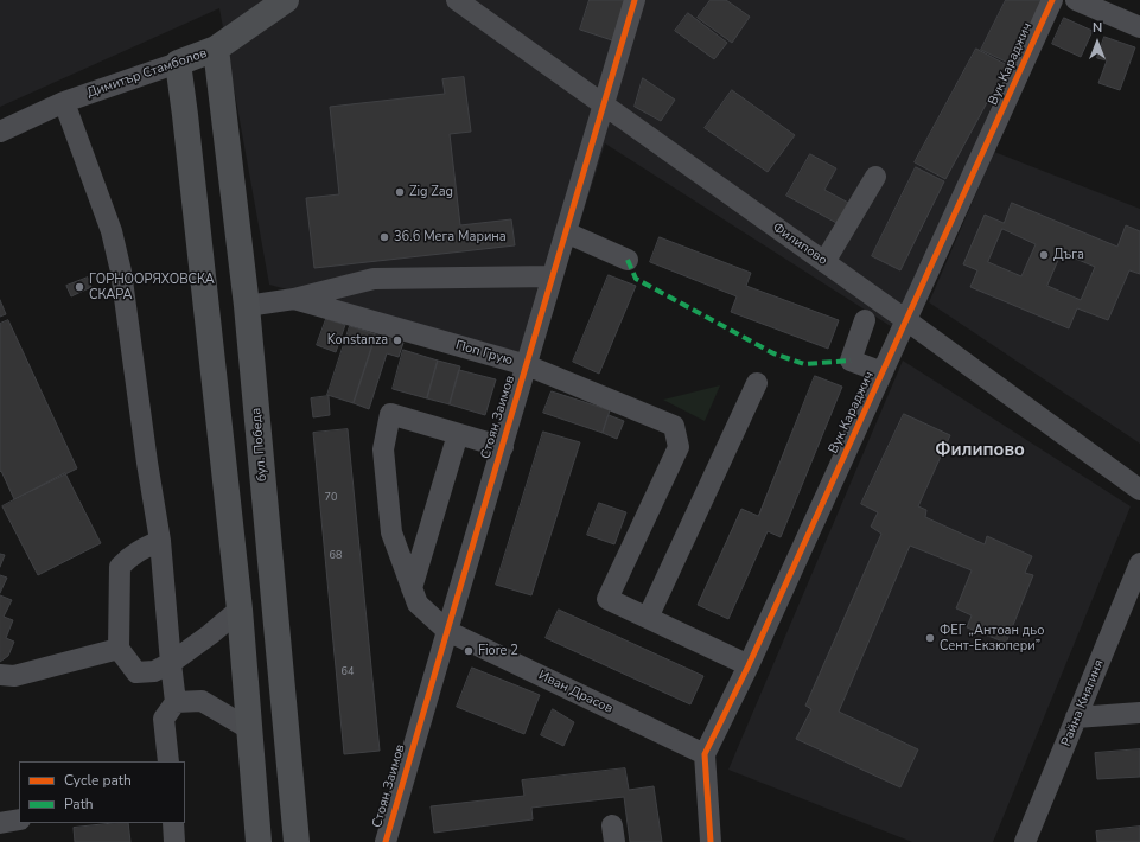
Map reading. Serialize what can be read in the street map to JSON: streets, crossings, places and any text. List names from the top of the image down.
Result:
{
  "streets": {
    "main road": ["Димитър Стамболов", "бул. Победа"],
    "street": [
      "Вук Караджич",
      "Филипово",
      "Поп Грую",
      "Стоян Заимов",
      "Иван Драсов",
      "Райна Княгиня"
    ]
  },
  "crossings": [
    ["Вук Караджич", "Филипово"],
    ["Вук Караджич", "Иван Драсов"],
    ["Димитър Стамболов", "бул. Победа"],
    ["Филипово", "Стоян Заимов"],
    ["Поп Грую", "Стоян Заимов"],
    ["Стоян Заимов", "Иван Драсов"]
  ],
  "districts": ["Филипово"],
  "places": [
    "Zig Zag",
    "36.6 Мега Марина",
    "Дъга",
    "ГОРНООРЯХОВСКА СКАРА",
    "Konstanza",
    "ФЕГ „Антоан дьо Сент-Екзюпери”",
    "Fiore 2"
  ],
  "house_numbers": ["70", "68", "64"],
  "legend": ["Cycle path", "Path"],
  "north": "top"
}
